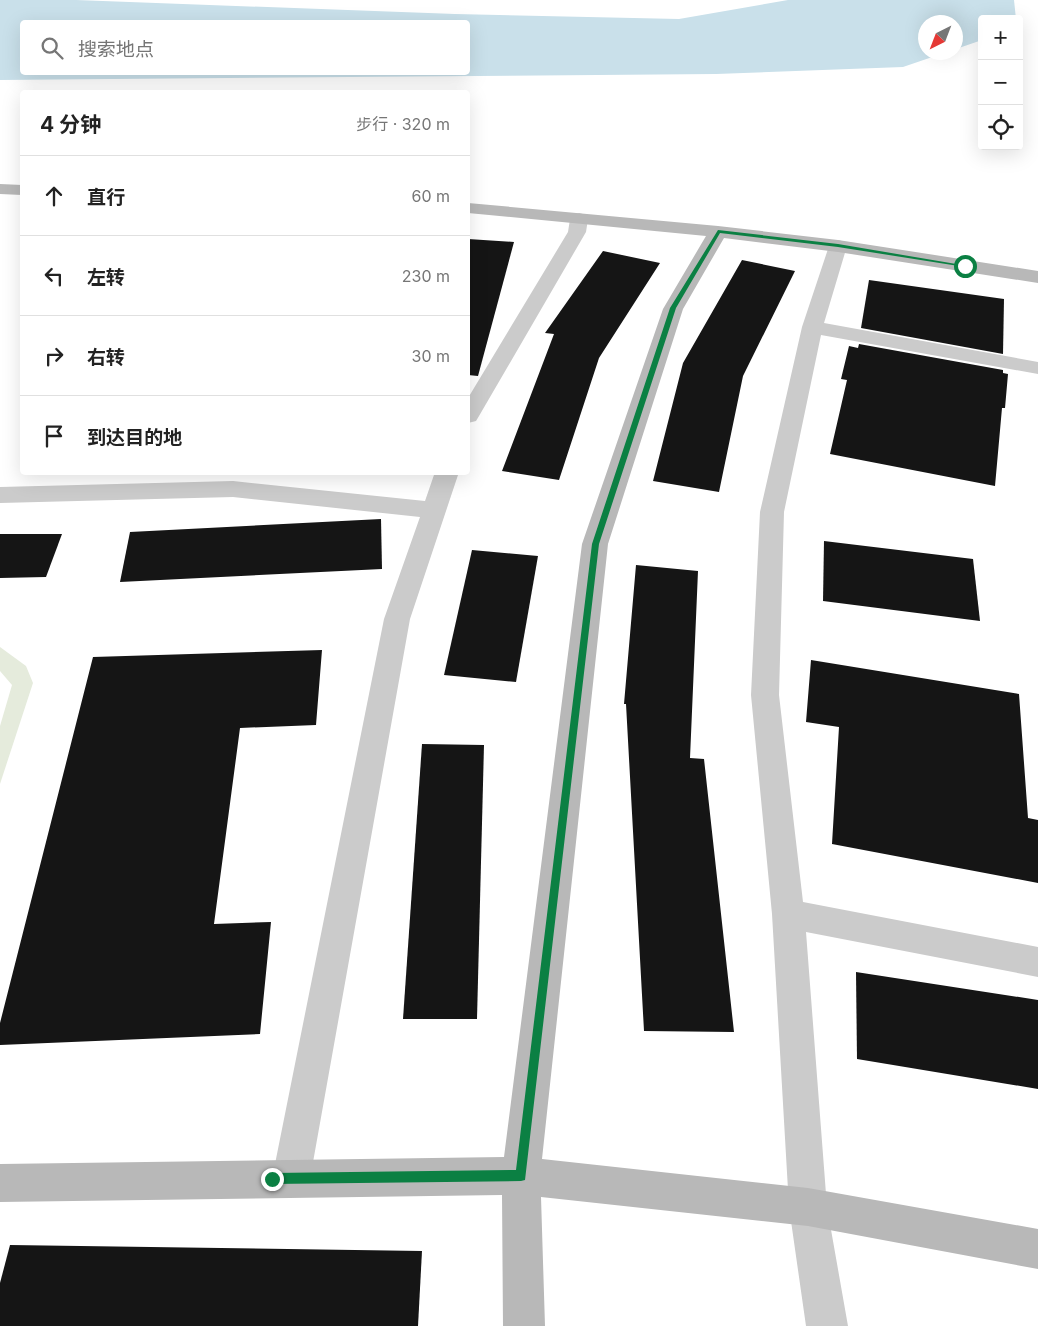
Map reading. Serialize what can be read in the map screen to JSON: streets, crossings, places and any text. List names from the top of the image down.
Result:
{
  "north": "bottom left",
  "page": {
    "map_buttons": ["+", "−"],
    "search": "搜索地点",
    "heading": ["4 分钟", "步行 · 320 m"],
    "list": [
      ["直行", "60 m"],
      ["左转", "230 m"],
      ["右转", "30 m"],
      "到达目的地"
    ]
  }
}
